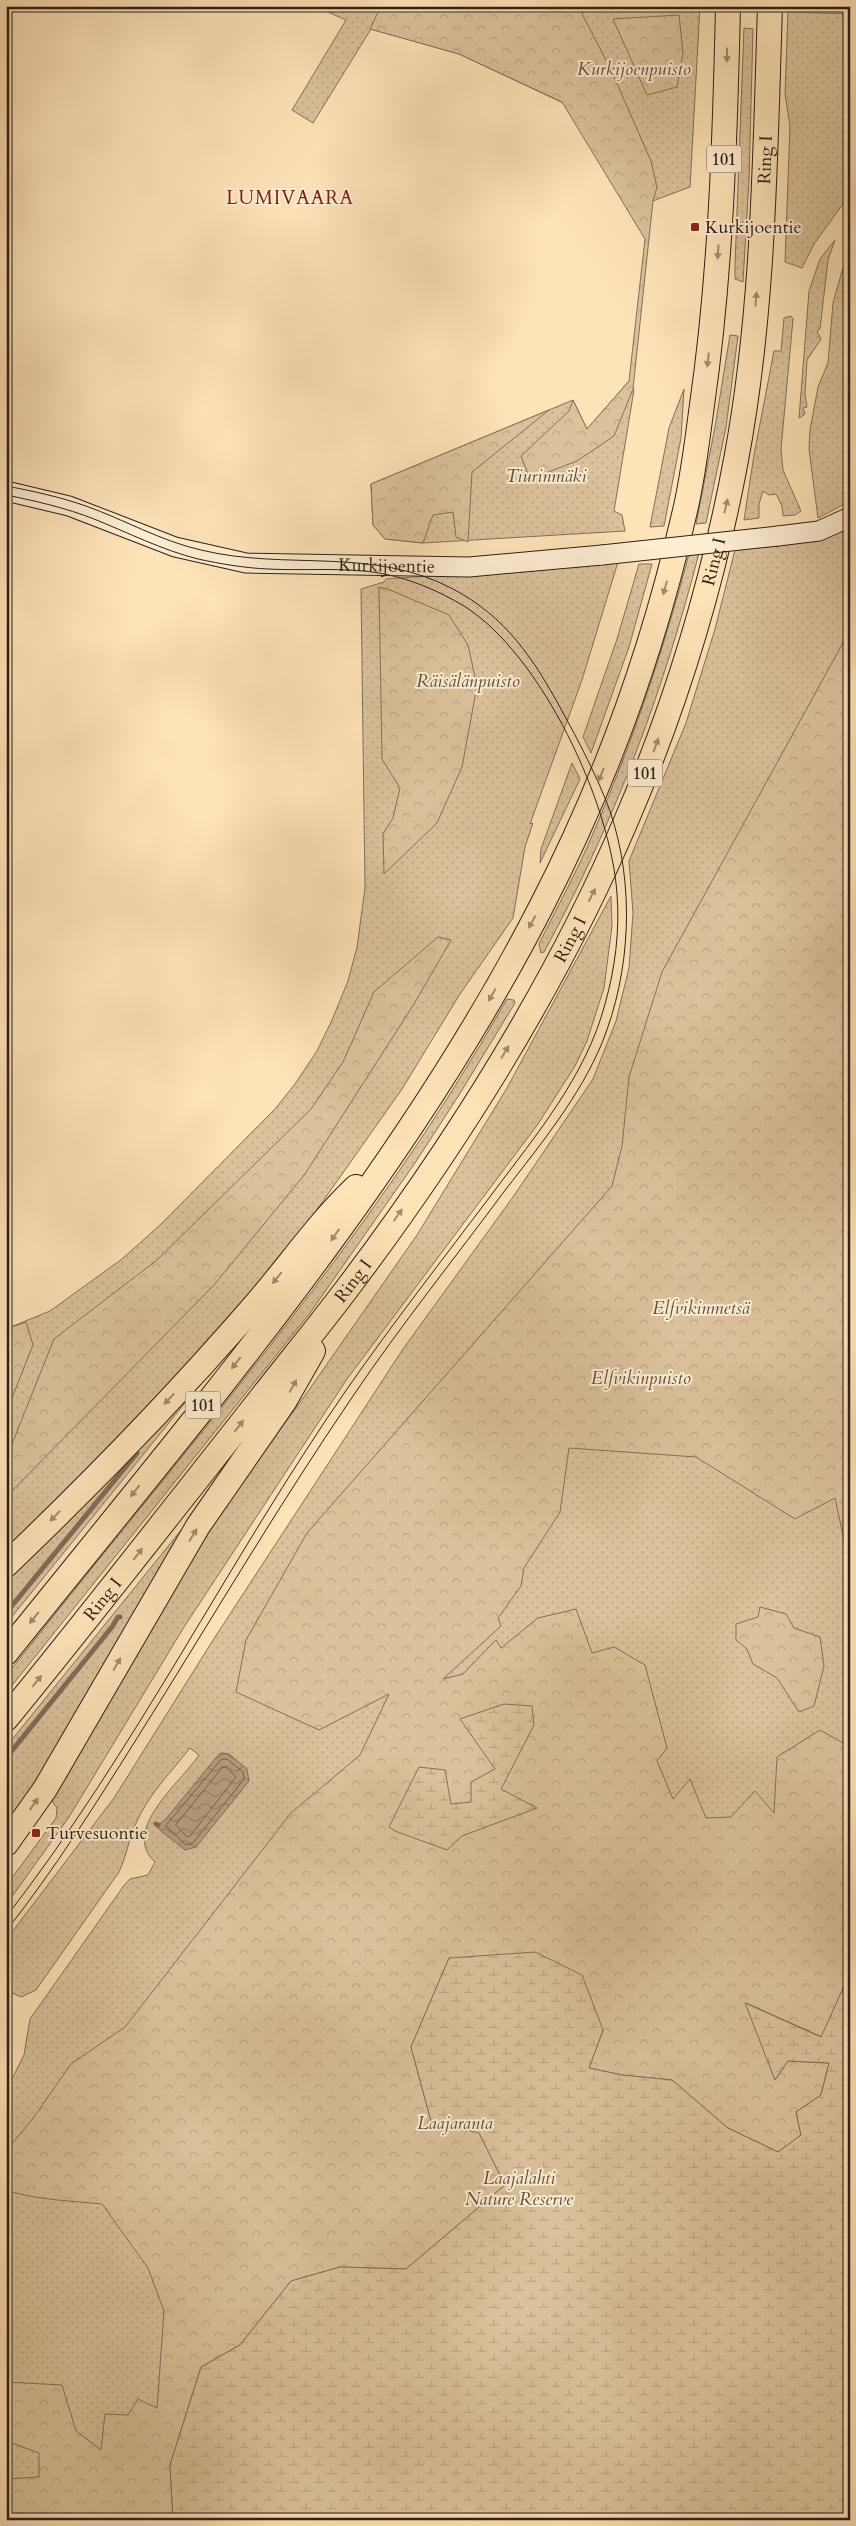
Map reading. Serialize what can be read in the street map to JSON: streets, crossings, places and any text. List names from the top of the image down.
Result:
{
  "streets": {
    "highway": ["101", "Ring I"],
    "street": ["Kurkijoentie"]
  },
  "districts": ["LUMIVAARA"],
  "parks": [
    "Kurkijoenpuisto",
    "Tiurinmäki",
    "Räisälänpuisto",
    "Elfvikinmetsä",
    "Elfvikinpuisto",
    "Laajaranta",
    "Laajalahti Nature Reserve"
  ],
  "places": {
    "transit": ["Kurkijoentie", "Turvesuontie"]
  }
}
